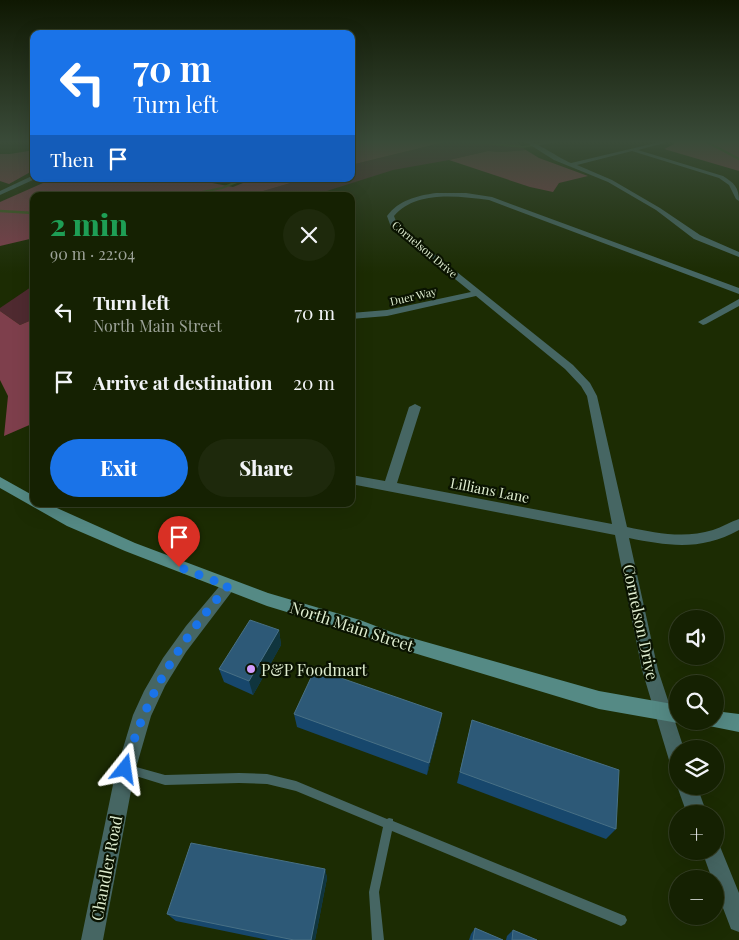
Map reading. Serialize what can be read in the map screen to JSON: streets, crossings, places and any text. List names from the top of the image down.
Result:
{
  "streets": {
    "main road": ["North Main Street"],
    "street": [
      "Cornelson Drive",
      "Duer Way",
      "Lillians Lane",
      "Chandler Road"
    ]
  },
  "crossings": [
    ["Cornelson Drive", "Duer Way"],
    ["Cornelson Drive", "Lillians Lane"],
    ["North Main Street", "Chandler Road"]
  ],
  "places": ["P&P Foodmart"],
  "page": {
    "turn": ["70 m", "Turn left"],
    "then": "Then",
    "heading": ["2 min", "90 m · 22:04"],
    "list": [
      {
        "name": "Turn left",
        "note": "North Main Street",
        "value": "70 m"
      },
      {
        "name": "Arrive at destination",
        "value": "20 m"
      }
    ],
    "buttons": ["Exit", "Share"],
    "map_buttons": ["+", "−"]
  }
}
